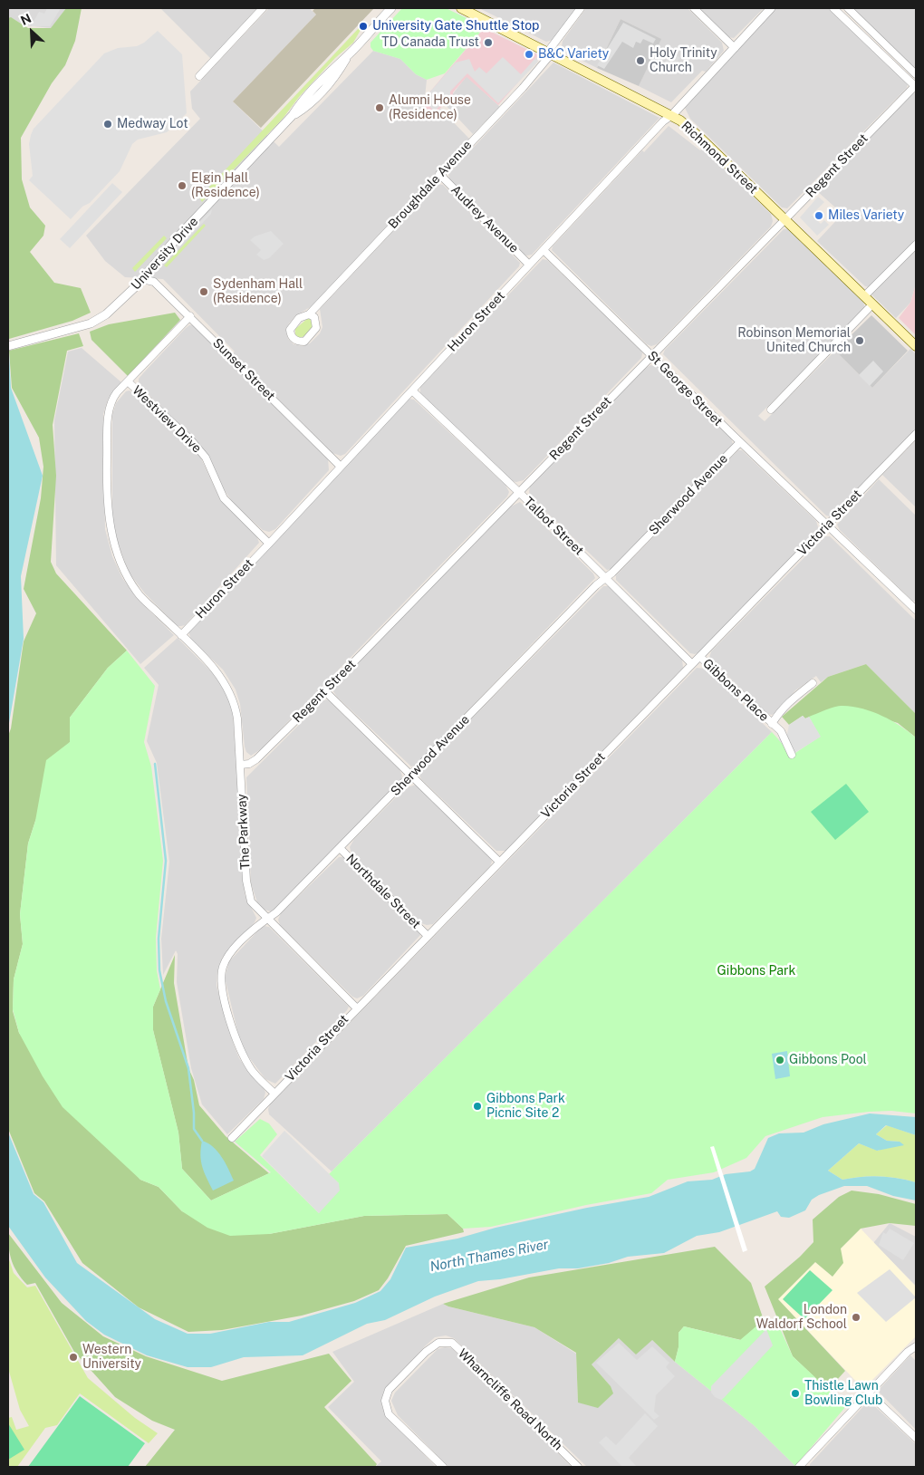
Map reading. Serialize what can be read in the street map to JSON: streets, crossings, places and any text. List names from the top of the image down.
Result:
{
  "streets": {
    "main road": ["Richmond Street"],
    "street": [
      "Regent Street",
      "Broughdale Avenue",
      "Audrey Avenue",
      "University Drive",
      "Huron Street",
      "Sunset Street",
      "St George Street",
      "Westview Drive",
      "Sherwood Avenue",
      "Victoria Street",
      "Talbot Street",
      "Gibbons Place",
      "The Parkway",
      "Northdale Street",
      "Wharncliffe Road North"
    ]
  },
  "crossings": [
    ["Richmond Street", "Regent Street"],
    ["Richmond Street", "Broughdale Avenue"],
    ["Richmond Street", "Huron Street"],
    ["Regent Street", "St George Street"],
    ["Regent Street", "Talbot Street"],
    ["Regent Street", "The Parkway"],
    ["Broughdale Avenue", "Audrey Avenue"],
    ["Audrey Avenue", "Huron Street"],
    ["University Drive", "Sunset Street"],
    ["Huron Street", "Sunset Street"],
    ["Huron Street", "St George Street"],
    ["Huron Street", "Westview Drive"],
    ["Huron Street", "Talbot Street"],
    ["Huron Street", "The Parkway"],
    ["St George Street", "Sherwood Avenue"],
    ["St George Street", "Victoria Street"],
    ["Westview Drive", "The Parkway"],
    ["Sherwood Avenue", "Victoria Street"],
    ["Sherwood Avenue", "Talbot Street"],
    ["Sherwood Avenue", "The Parkway"],
    ["Sherwood Avenue", "Northdale Street"],
    ["Victoria Street", "Talbot Street"],
    ["Victoria Street", "Gibbons Place"],
    ["Victoria Street", "The Parkway"],
    ["Victoria Street", "Northdale Street"]
  ],
  "water": ["North Thames River"],
  "parks": ["Gibbons Park"],
  "places": [
    "University Gate Shuttle Stop",
    "TD Canada Trust",
    "B&C Variety",
    "Holy Trinity Church",
    "Alumni House (Residence)",
    "Medway Lot",
    "Elgin Hall (Residence)",
    "Miles Variety",
    "Sydenham Hall (Residence)",
    "Robinson Memorial United Church",
    "Gibbons Pool",
    "Gibbons Park Picnic Site 2",
    "London Waldorf School",
    "Western University",
    "Thistle Lawn Bowling Club"
  ],
  "north": "top left"
}
